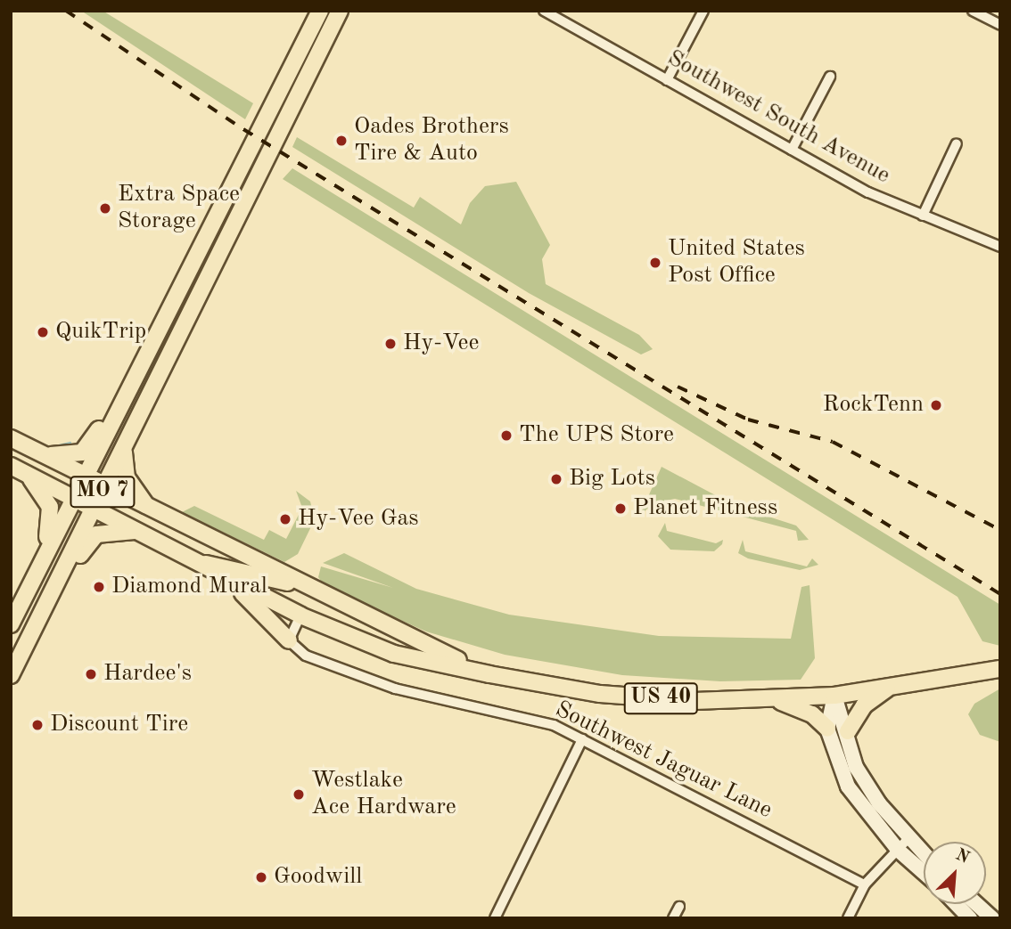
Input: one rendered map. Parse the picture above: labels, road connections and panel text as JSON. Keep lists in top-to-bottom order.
{
  "streets": {
    "main road": ["MO 7", "US 40"],
    "street": ["Southwest South Avenue", "Southwest Jaguar Lane"]
  },
  "crossings": [
    ["MO 7", "US 40"]
  ],
  "places": [
    "Oades Brothers Tire & Auto",
    "Extra Space Storage",
    "United States Post Office",
    "QuikTrip",
    "Hy-Vee",
    "RockTenn",
    "The UPS Store",
    "Big Lots",
    "Planet Fitness",
    "Hy-Vee Gas",
    "Diamond Mural",
    "Hardee's",
    "Discount Tire",
    "Westlake Ace Hardware",
    "Goodwill"
  ],
  "north": "top right"
}
